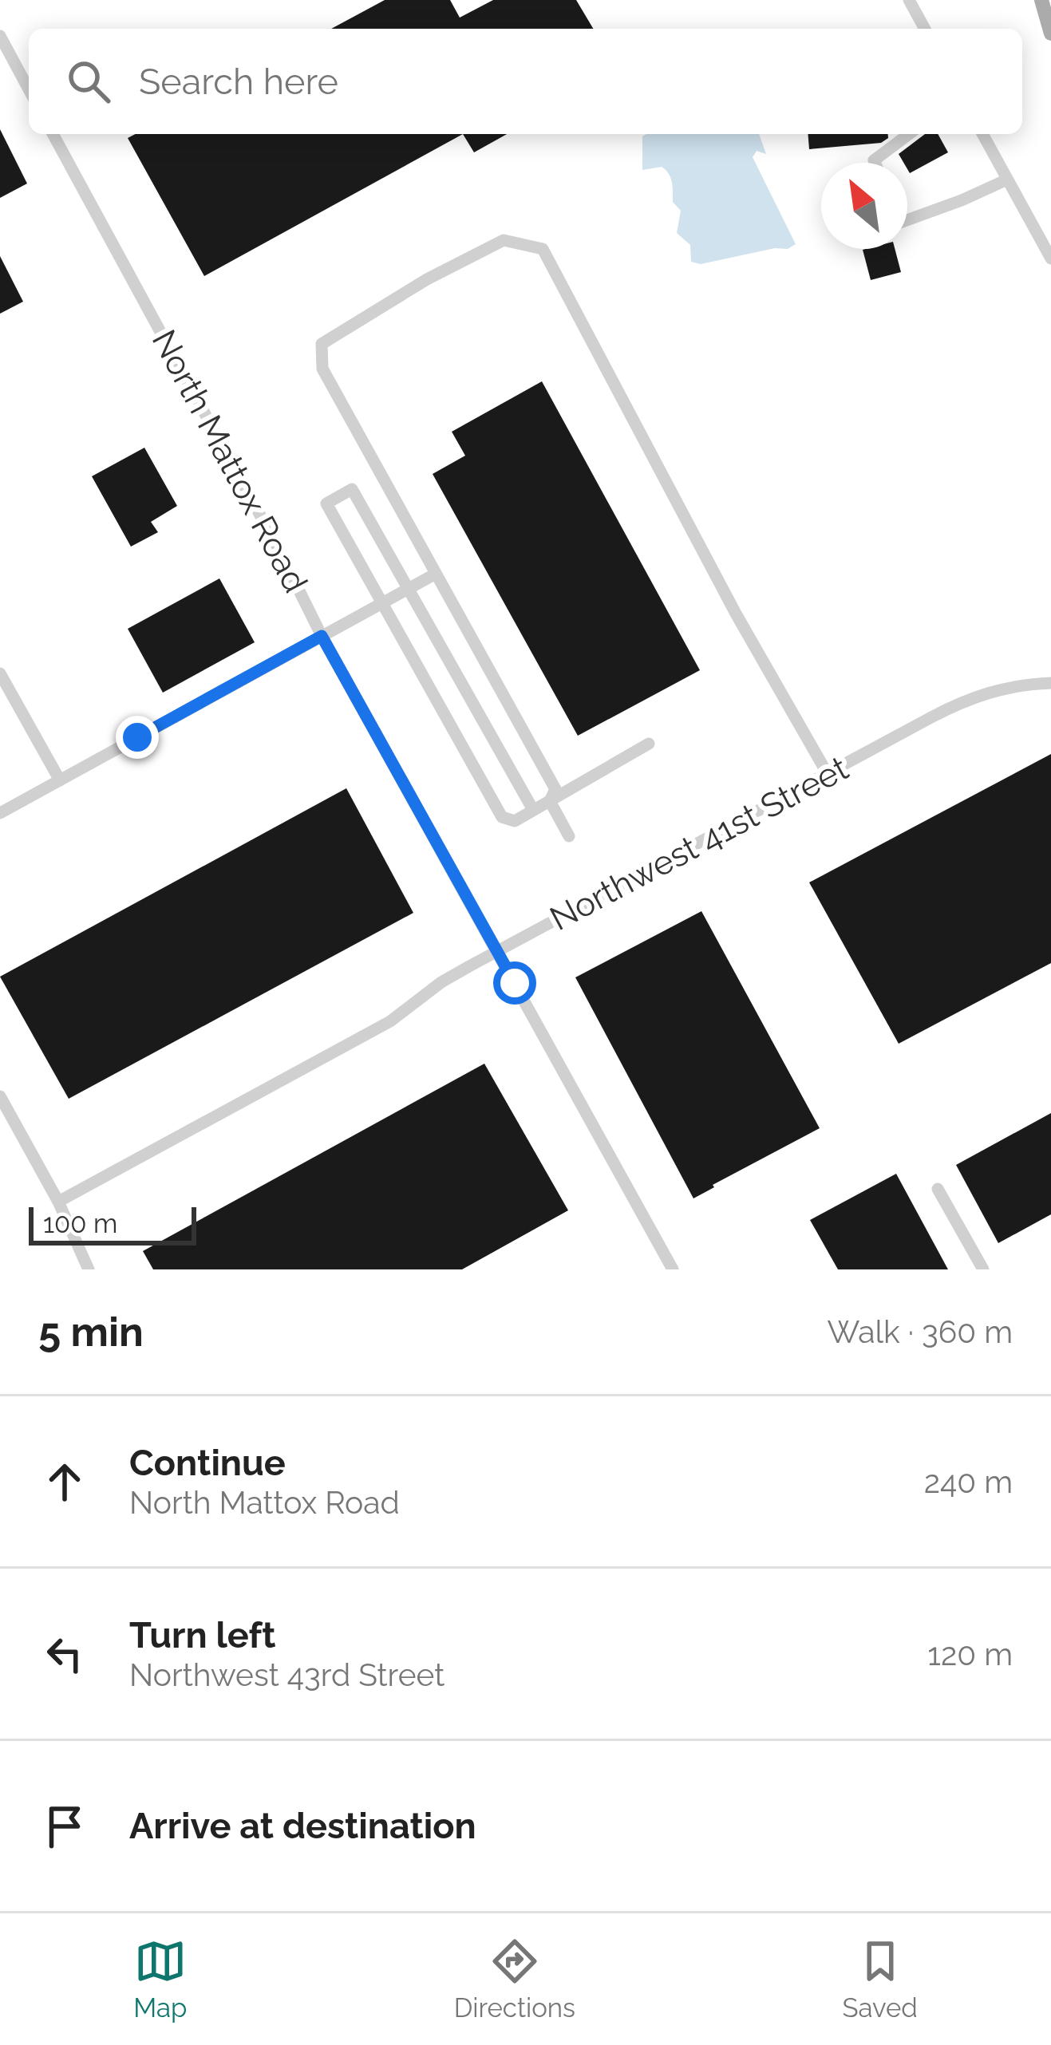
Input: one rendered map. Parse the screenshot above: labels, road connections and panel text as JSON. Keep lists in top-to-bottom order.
{
  "streets": {
    "street": ["North Mattox Road", "Northwest 41st Street"]
  },
  "crossings": [
    ["North Mattox Road", "Northwest 41st Street"]
  ],
  "scale_bar": "100 m",
  "north": "top left",
  "page": {
    "search": "Search here",
    "scale": "100 m",
    "heading": ["5 min", "Walk · 360 m"],
    "list": [
      ["Continue", "North Mattox Road", "240 m"],
      ["Turn left", "Northwest 43rd Street", "120 m"],
      "Arrive at destination"
    ],
    "nav": ["Map", "Directions", "Saved"]
  }
}
